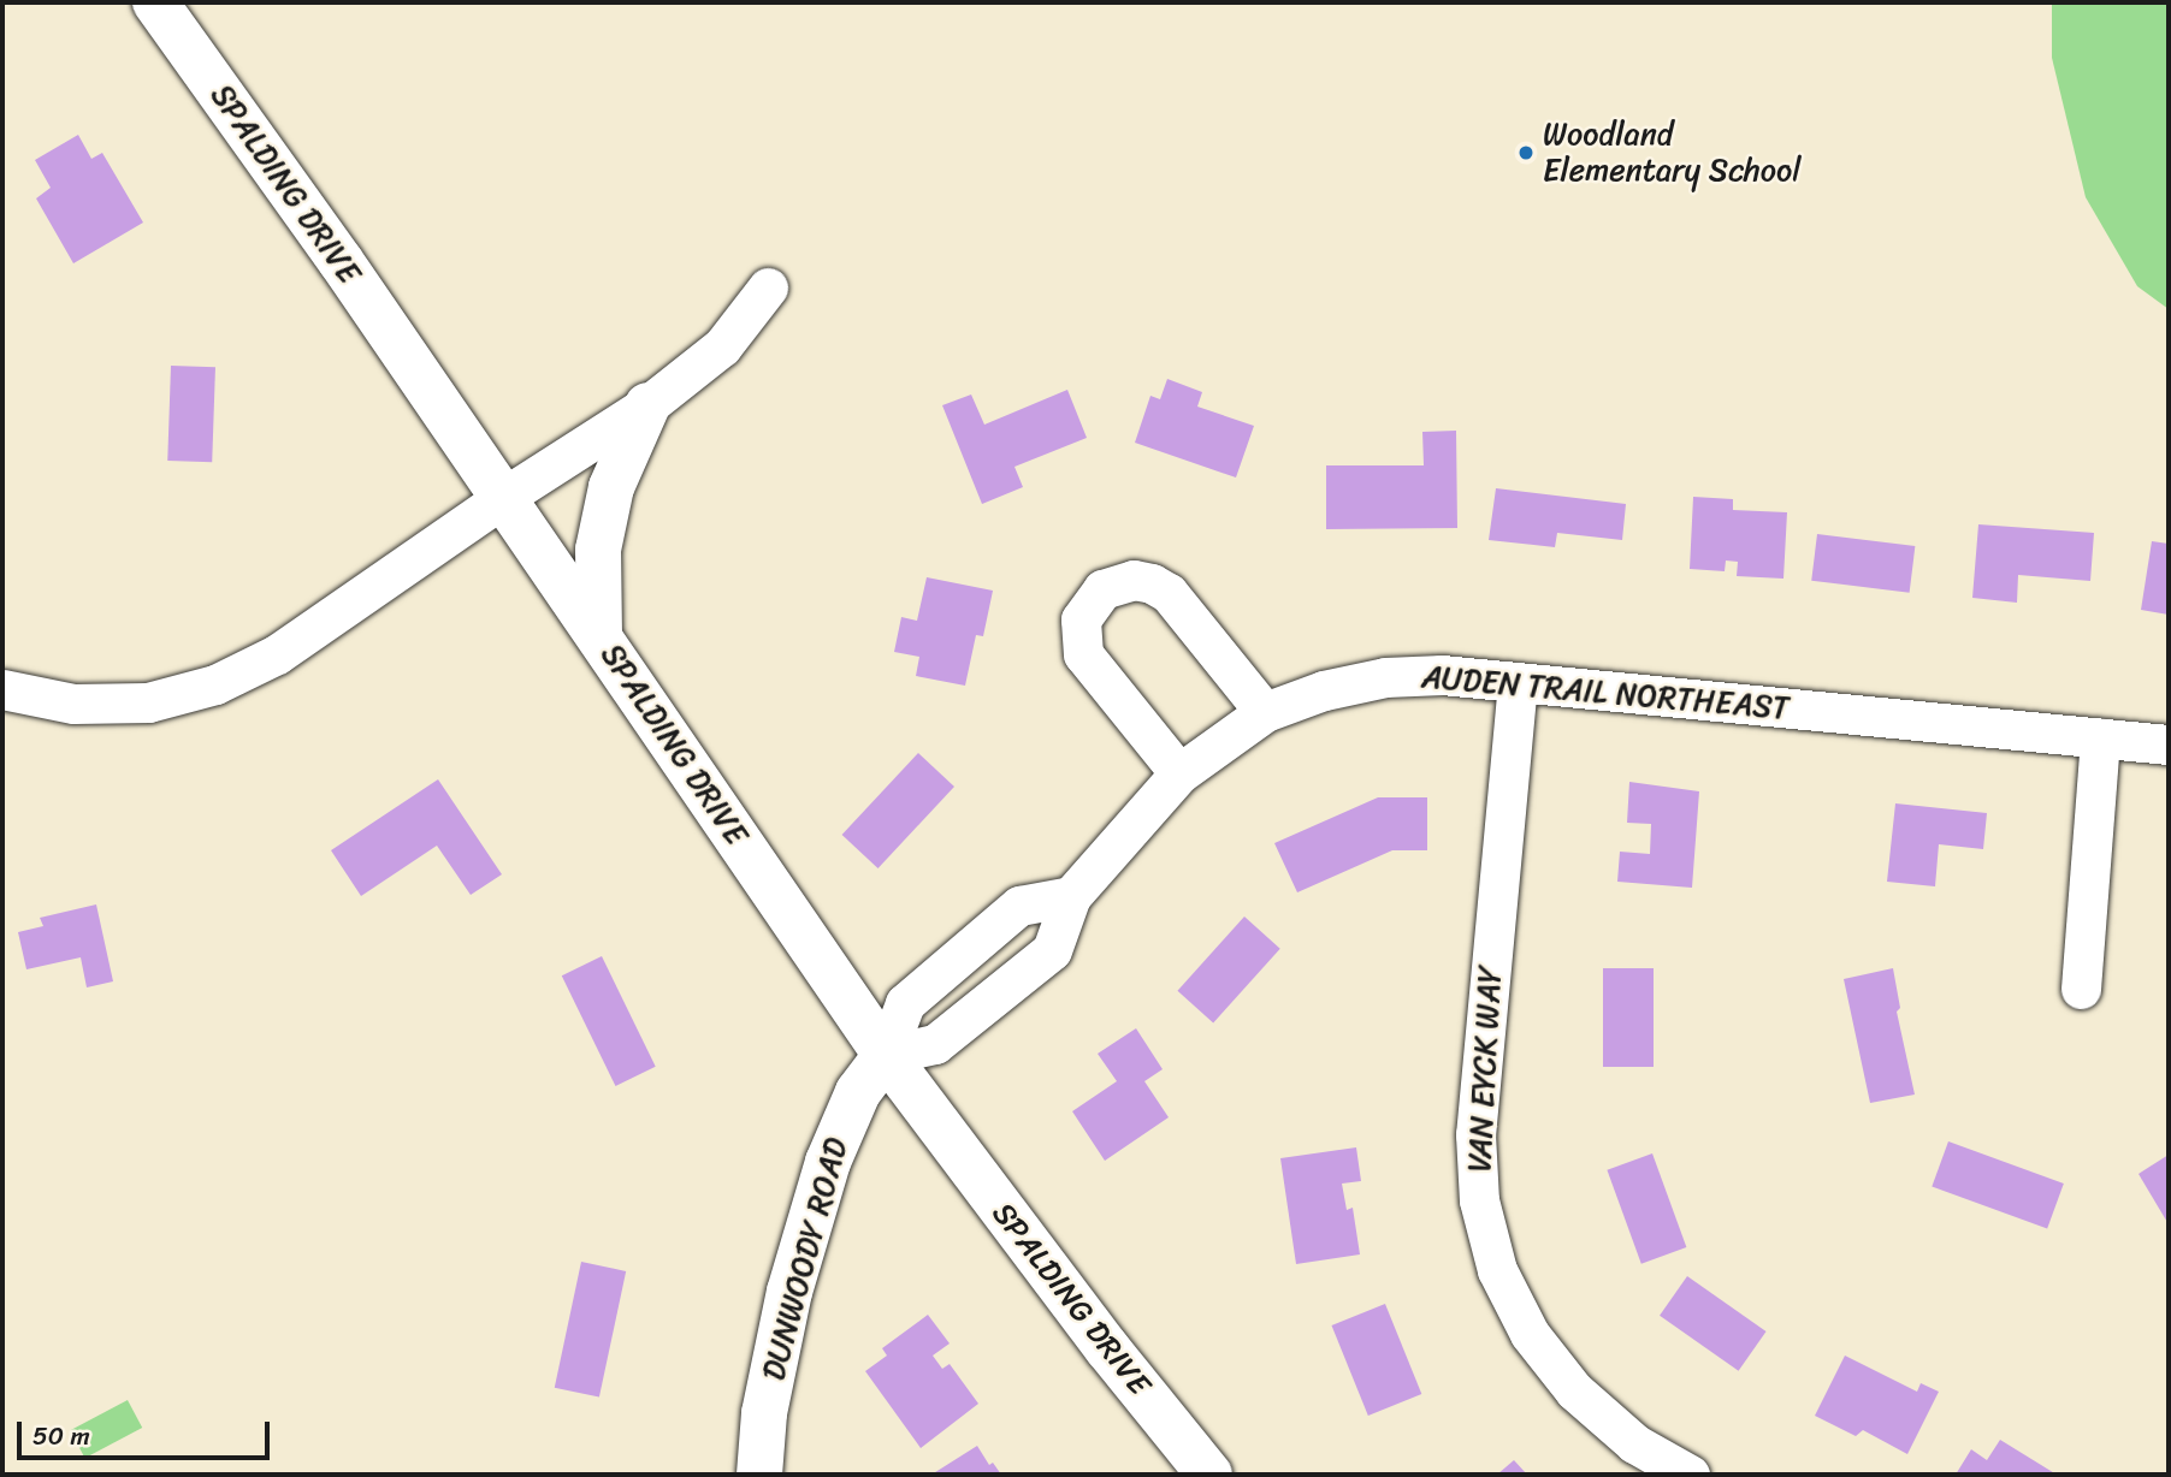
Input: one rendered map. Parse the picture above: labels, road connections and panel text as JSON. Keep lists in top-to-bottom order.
{
  "streets": {
    "street": [
      "SPALDING DRIVE",
      "AUDEN TRAIL NORTHEAST",
      "VAN EYCK WAY",
      "DUNWOODY ROAD"
    ]
  },
  "crossings": [
    ["SPALDING DRIVE", "AUDEN TRAIL NORTHEAST"],
    ["SPALDING DRIVE", "DUNWOODY ROAD"],
    ["AUDEN TRAIL NORTHEAST", "VAN EYCK WAY"],
    ["AUDEN TRAIL NORTHEAST", "DUNWOODY ROAD"]
  ],
  "places": ["Woodland Elementary School"],
  "scale_bar": "50 m"
}
